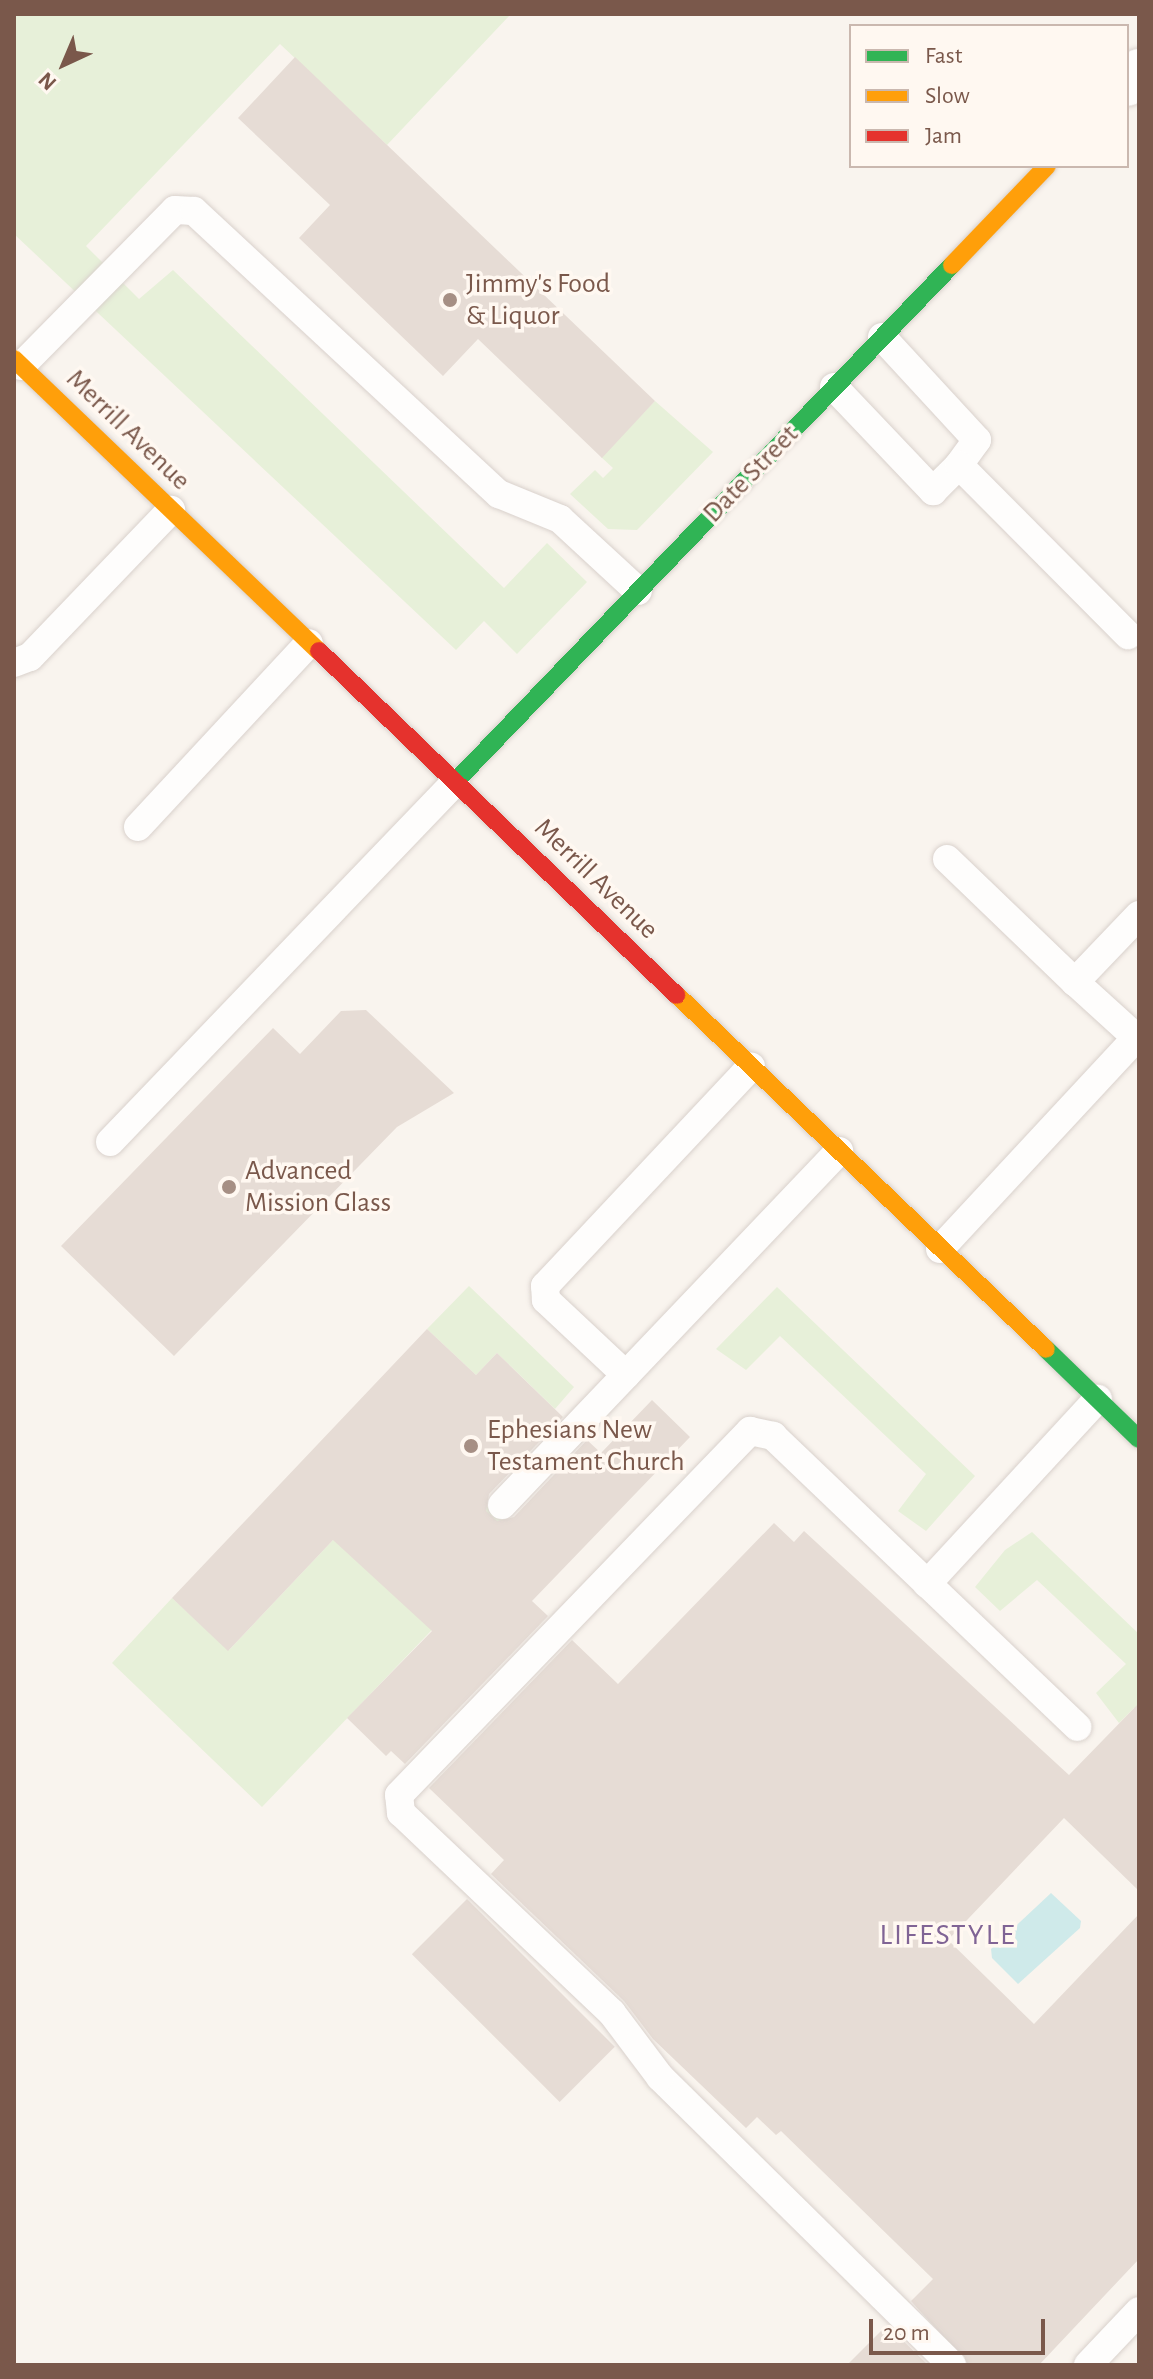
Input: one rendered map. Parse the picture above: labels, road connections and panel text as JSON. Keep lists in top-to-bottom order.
{
  "streets": {
    "main road": ["Merrill Avenue", "Date Street"]
  },
  "crossings": [
    ["Merrill Avenue", "Date Street"]
  ],
  "districts": ["LIFESTYLE"],
  "places": ["Jimmy's Food & Liquor", "Advanced Mission Glass", "Ephesians New Testament Church"],
  "legend": ["Fast", "Slow", "Jam"],
  "scale_bar": "20 m",
  "north": "bottom left"
}
